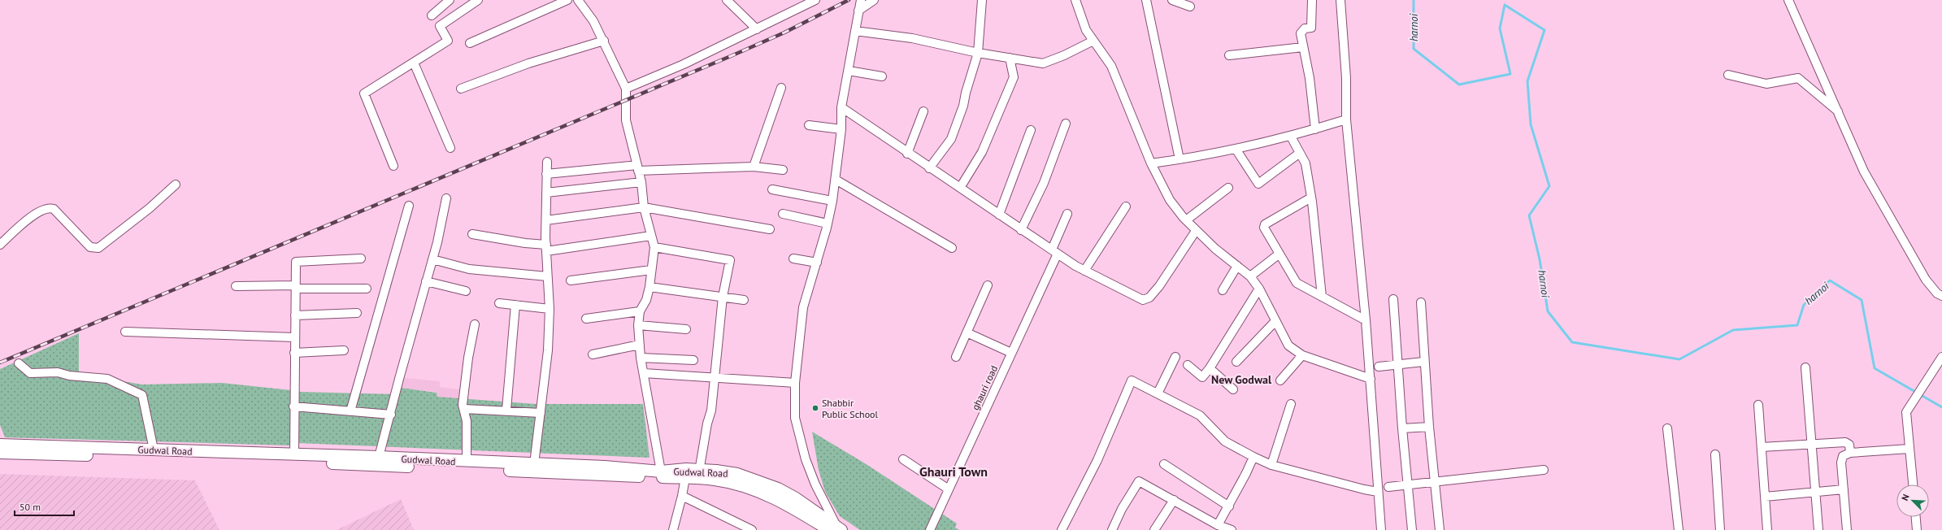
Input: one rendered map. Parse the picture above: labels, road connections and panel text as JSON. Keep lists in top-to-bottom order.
{
  "streets": {
    "main road": ["Gudwal Road"],
    "street": ["ghauri road"]
  },
  "districts": ["New Godwal", "Ghauri Town"],
  "water": ["harnoi"],
  "places": ["Shabbir Public School"],
  "scale_bar": "50 m",
  "north": "top left"
}
